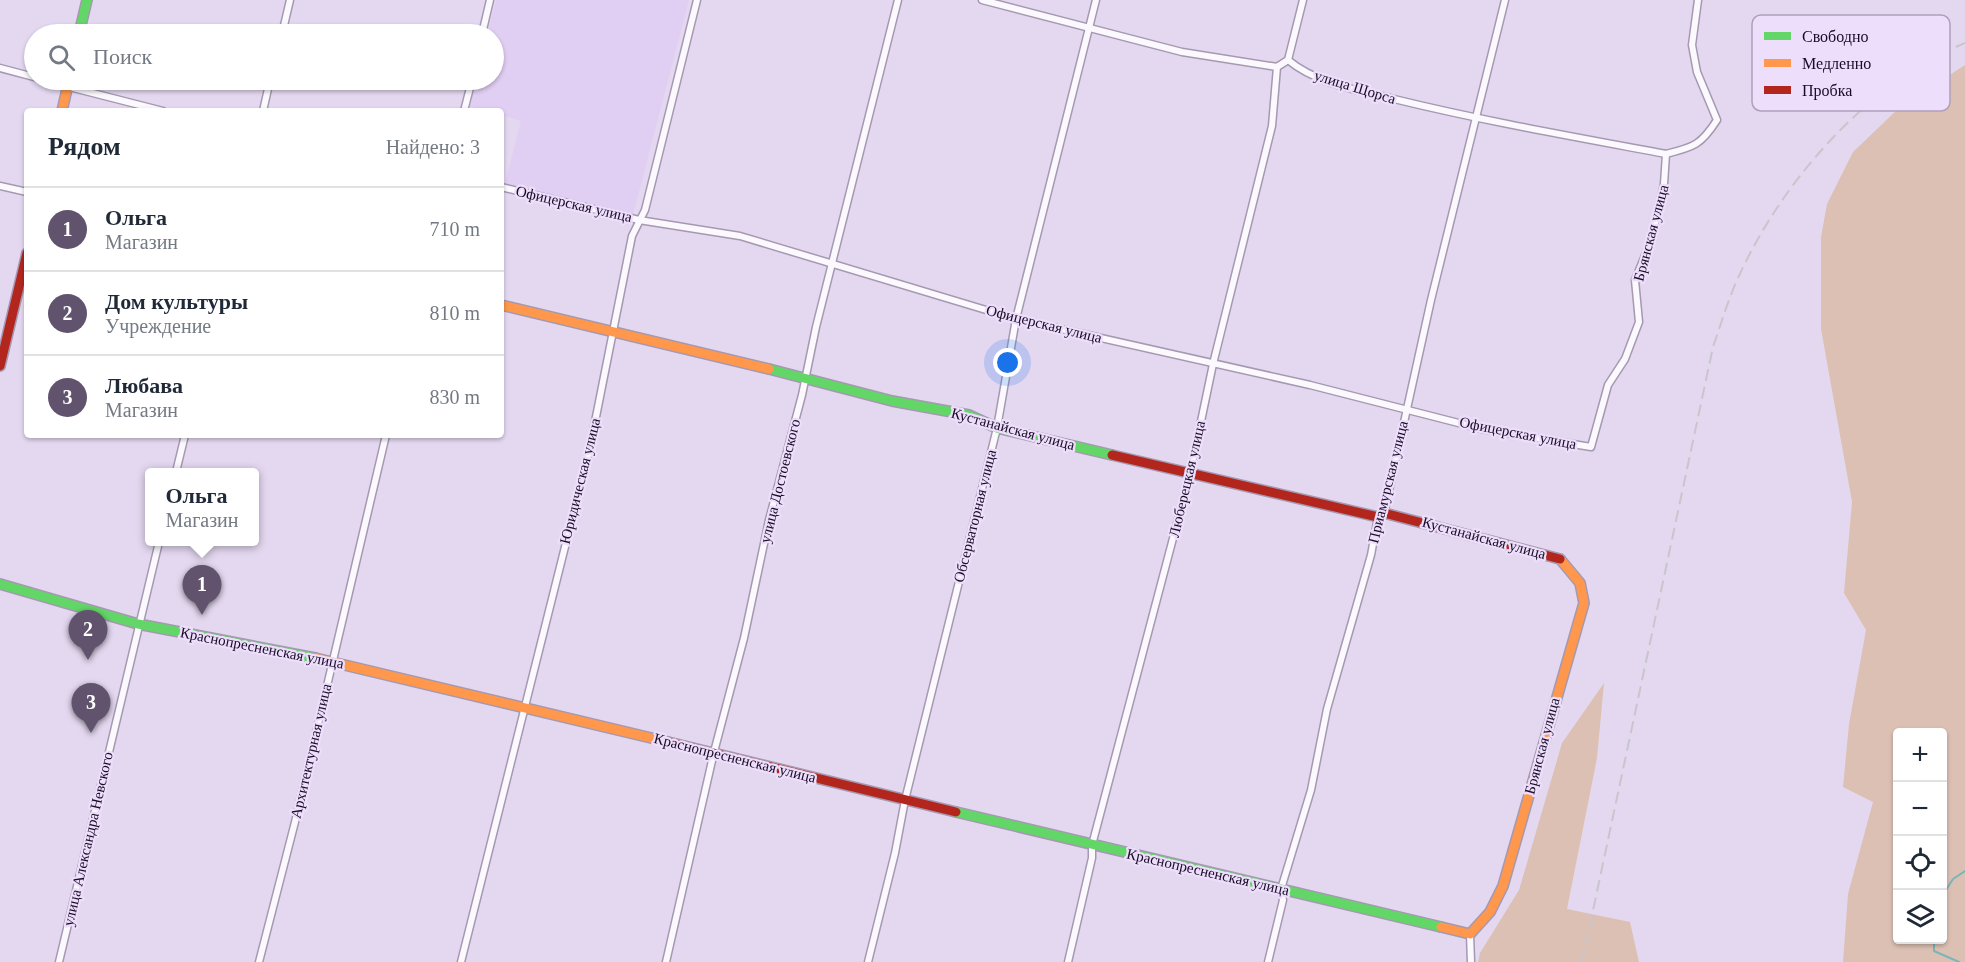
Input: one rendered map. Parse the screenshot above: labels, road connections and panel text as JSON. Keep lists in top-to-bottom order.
{
  "streets": {
    "street": [
      "улица Щорса",
      "Офицерская улица",
      "Брянская улица",
      "Кустанайская улица",
      "Люберецкая улица",
      "Юридическая улица",
      "улица Достоевского",
      "Приамурская улица",
      "Обсерваторная улица",
      "Краснопресненская улица",
      "Архитектурная улица",
      "улица Александра Невского"
    ]
  },
  "crossings": [
    ["улица Щорса", "Брянская улица"],
    ["улица Щорса", "Приамурская улица"],
    ["Офицерская улица", "Брянская улица"],
    ["Офицерская улица", "Люберецкая улица"],
    ["Офицерская улица", "Юридическая улица"],
    ["Офицерская улица", "улица Достоевского"],
    ["Офицерская улица", "Приамурская улица"],
    ["Офицерская улица", "Обсерваторная улица"],
    ["Брянская улица", "Кустанайская улица"],
    ["Брянская улица", "Краснопресненская улица"],
    ["Кустанайская улица", "Люберецкая улица"],
    ["Кустанайская улица", "Юридическая улица"],
    ["Кустанайская улица", "улица Достоевского"],
    ["Кустанайская улица", "Приамурская улица"],
    ["Кустанайская улица", "Обсерваторная улица"],
    ["Люберецкая улица", "Краснопресненская улица"],
    ["Юридическая улица", "Краснопресненская улица"],
    ["улица Достоевского", "Краснопресненская улица"],
    ["Приамурская улица", "Краснопресненская улица"],
    ["Обсерваторная улица", "Краснопресненская улица"],
    ["Краснопресненская улица", "Архитектурная улица"],
    ["Краснопресненская улица", "улица Александра Невского"]
  ],
  "legend": ["Свободно", "Медленно", "Пробка"],
  "page": {
    "search": "Поиск",
    "heading": ["Рядом", "Найдено: 3"],
    "list": [
      {
        "mark": "1",
        "name": "Ольга",
        "note": "Магазин",
        "value": "710 m"
      },
      {
        "mark": "2",
        "name": "Дом культуры",
        "note": "Учреждение",
        "value": "810 m"
      },
      {
        "mark": "3",
        "name": "Любава",
        "note": "Магазин",
        "value": "830 m"
      }
    ],
    "popup": ["Ольга", "Магазин"],
    "pins": ["1", "2", "3"],
    "map_buttons": ["+", "−"]
  }
}
